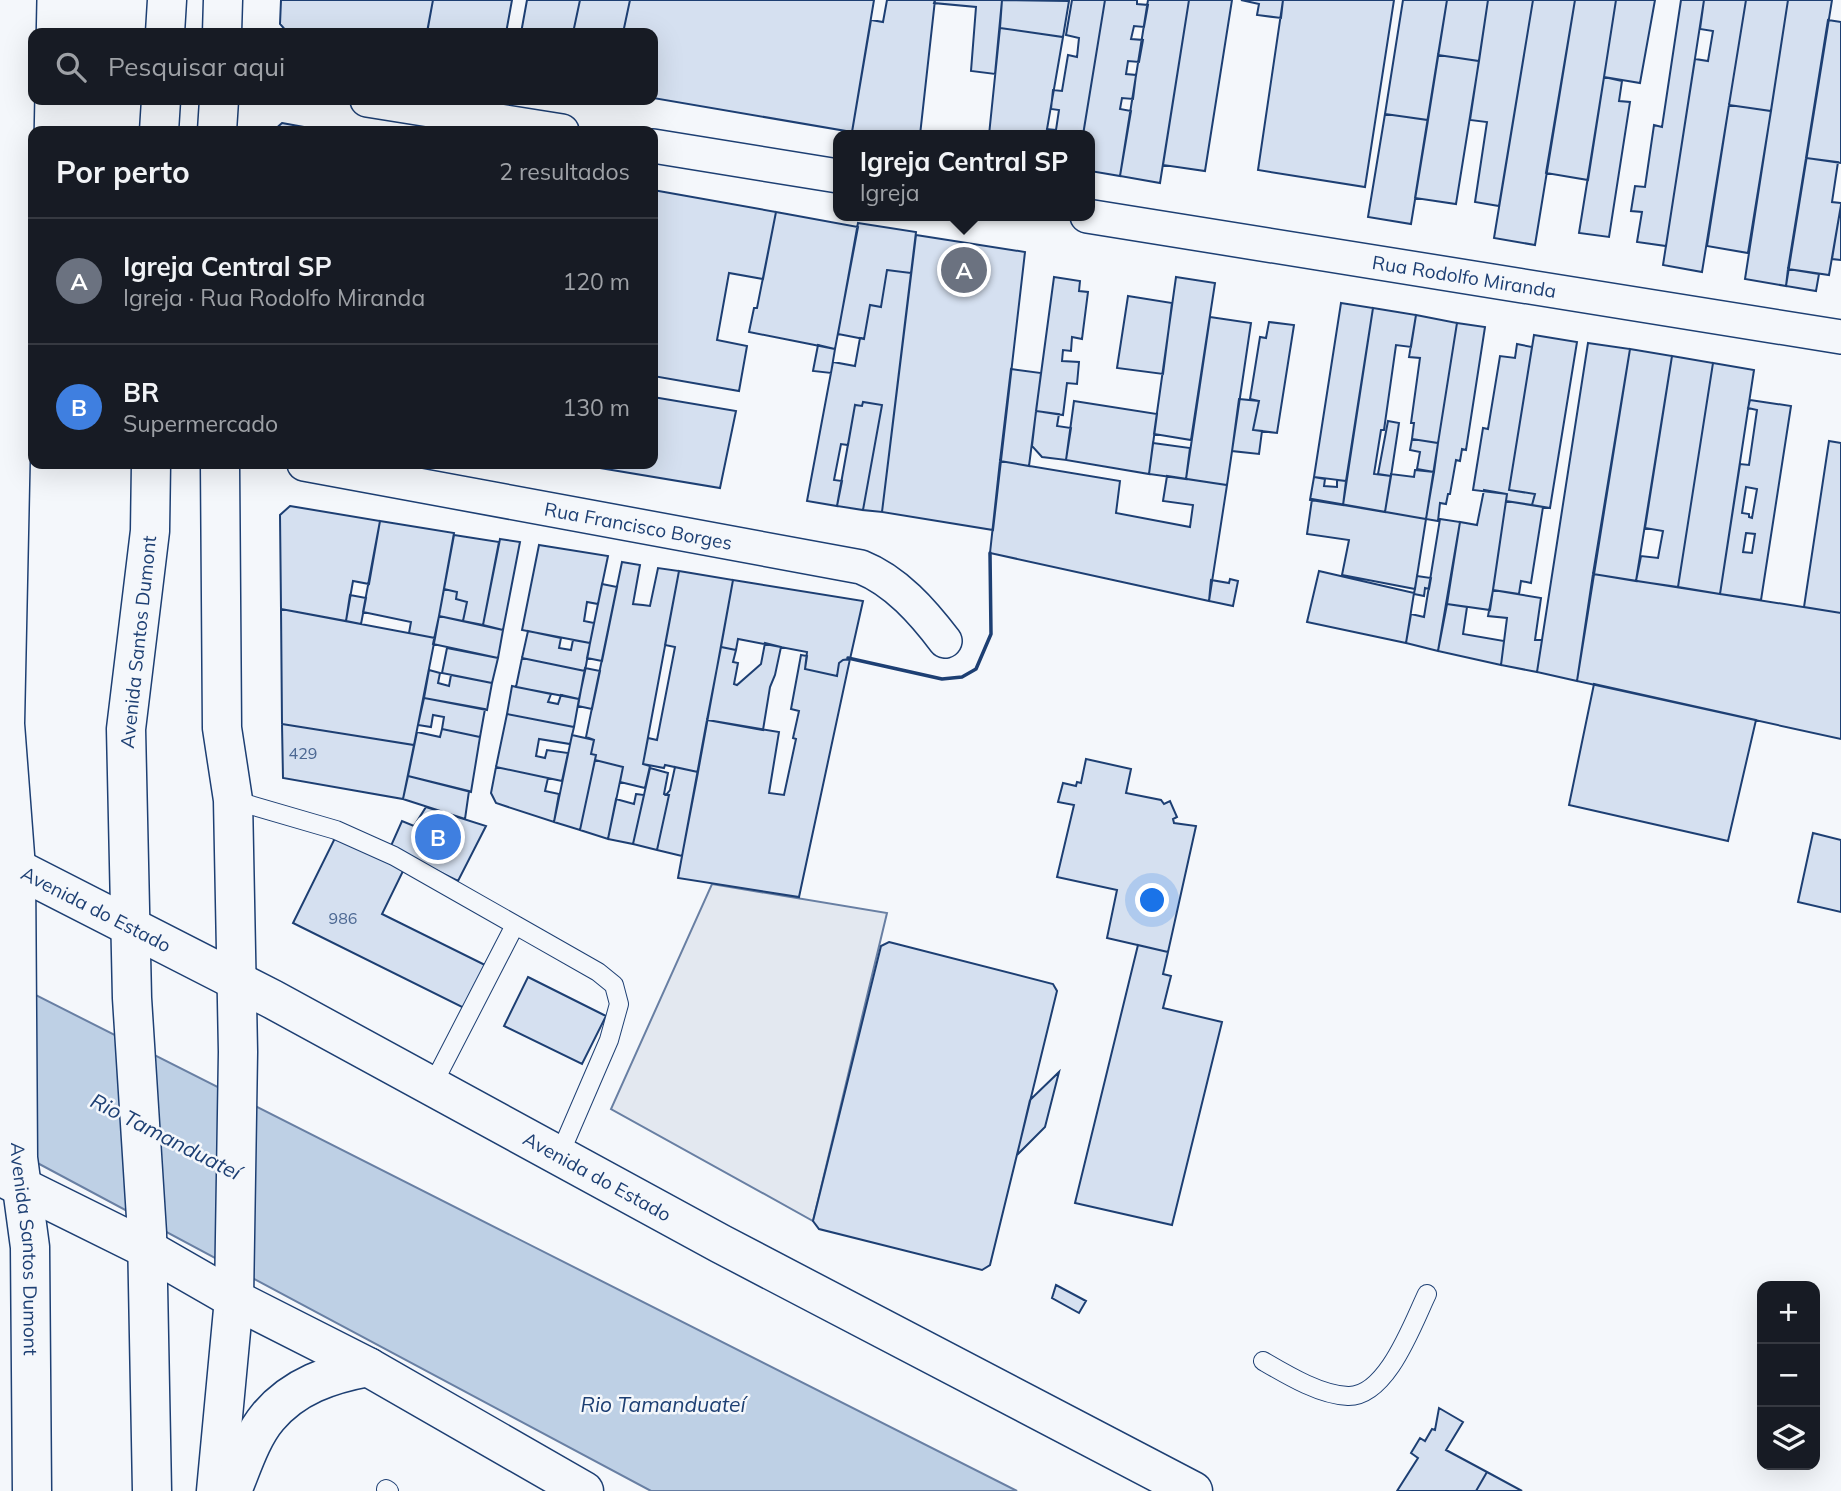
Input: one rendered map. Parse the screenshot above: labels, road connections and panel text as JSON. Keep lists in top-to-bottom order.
{
  "streets": {
    "main road": ["Avenida Santos Dumont", "Avenida do Estado"],
    "street": ["Rua Rodolfo Miranda", "Rua Francisco Borges"]
  },
  "crossings": [
    ["Avenida Santos Dumont", "Avenida do Estado"]
  ],
  "water": ["Rio Tamanduateí"],
  "house_numbers": ["429", "986"],
  "page": {
    "search": "Pesquisar aqui",
    "heading": ["Por perto", "2 resultados"],
    "popup": ["Igreja Central SP", "Igreja"],
    "list": [
      {
        "mark": "A",
        "name": "Igreja Central SP",
        "note": "Igreja · Rua Rodolfo Miranda",
        "value": "120 m"
      },
      {
        "mark": "B",
        "name": "BR",
        "note": "Supermercado",
        "value": "130 m"
      }
    ],
    "pins": ["A", "B"],
    "map_buttons": ["+", "−"]
  }
}
